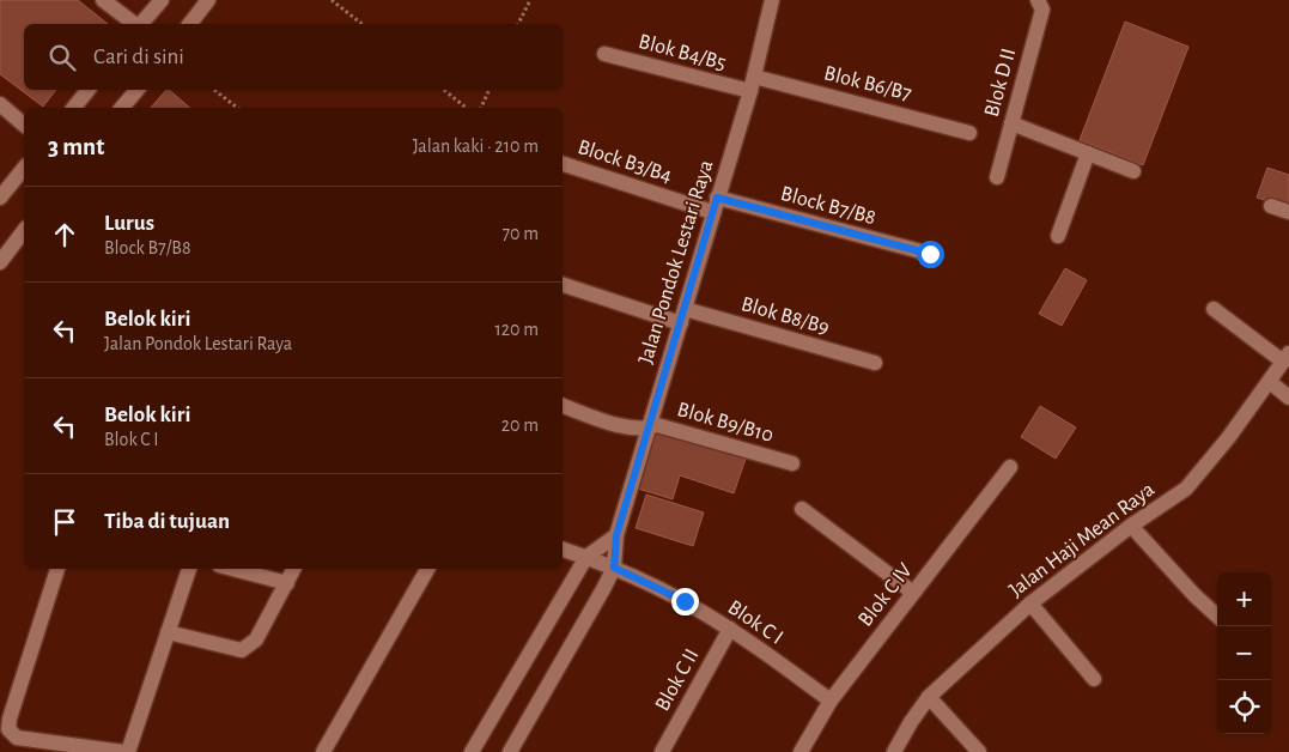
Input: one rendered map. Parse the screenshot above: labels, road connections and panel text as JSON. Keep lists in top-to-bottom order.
{
  "streets": {
    "street": [
      "Blok B4/B5",
      "Blok D II",
      "Blok B6/B7",
      "Block B3/B4",
      "Block B7/B8",
      "Jalan Pondok Lestari Raya",
      "Blok B8/B9",
      "Blok B9/B10",
      "Jalan Haji Mean Raya",
      "Blok C IV",
      "Blok C I",
      "Blok C II"
    ]
  },
  "crossings": [
    ["Blok B4/B5", "Blok B6/B7"],
    ["Blok B4/B5", "Jalan Pondok Lestari Raya"],
    ["Blok B6/B7", "Jalan Pondok Lestari Raya"],
    ["Block B3/B4", "Block B7/B8"],
    ["Block B3/B4", "Jalan Pondok Lestari Raya"],
    ["Block B7/B8", "Jalan Pondok Lestari Raya"],
    ["Jalan Pondok Lestari Raya", "Blok B8/B9"],
    ["Jalan Pondok Lestari Raya", "Blok B9/B10"],
    ["Jalan Pondok Lestari Raya", "Blok C I"],
    ["Blok C IV", "Blok C I"],
    ["Blok C I", "Blok C II"]
  ],
  "page": {
    "search": "Cari di sini",
    "heading": ["3 mnt", "Jalan kaki · 210 m"],
    "list": [
      ["Lurus", "Block B7/B8", "70 m"],
      ["Belok kiri", "Jalan Pondok Lestari Raya", "120 m"],
      ["Belok kiri", "Blok C I", "20 m"],
      "Tiba di tujuan"
    ],
    "map_buttons": ["+", "−"]
  }
}
